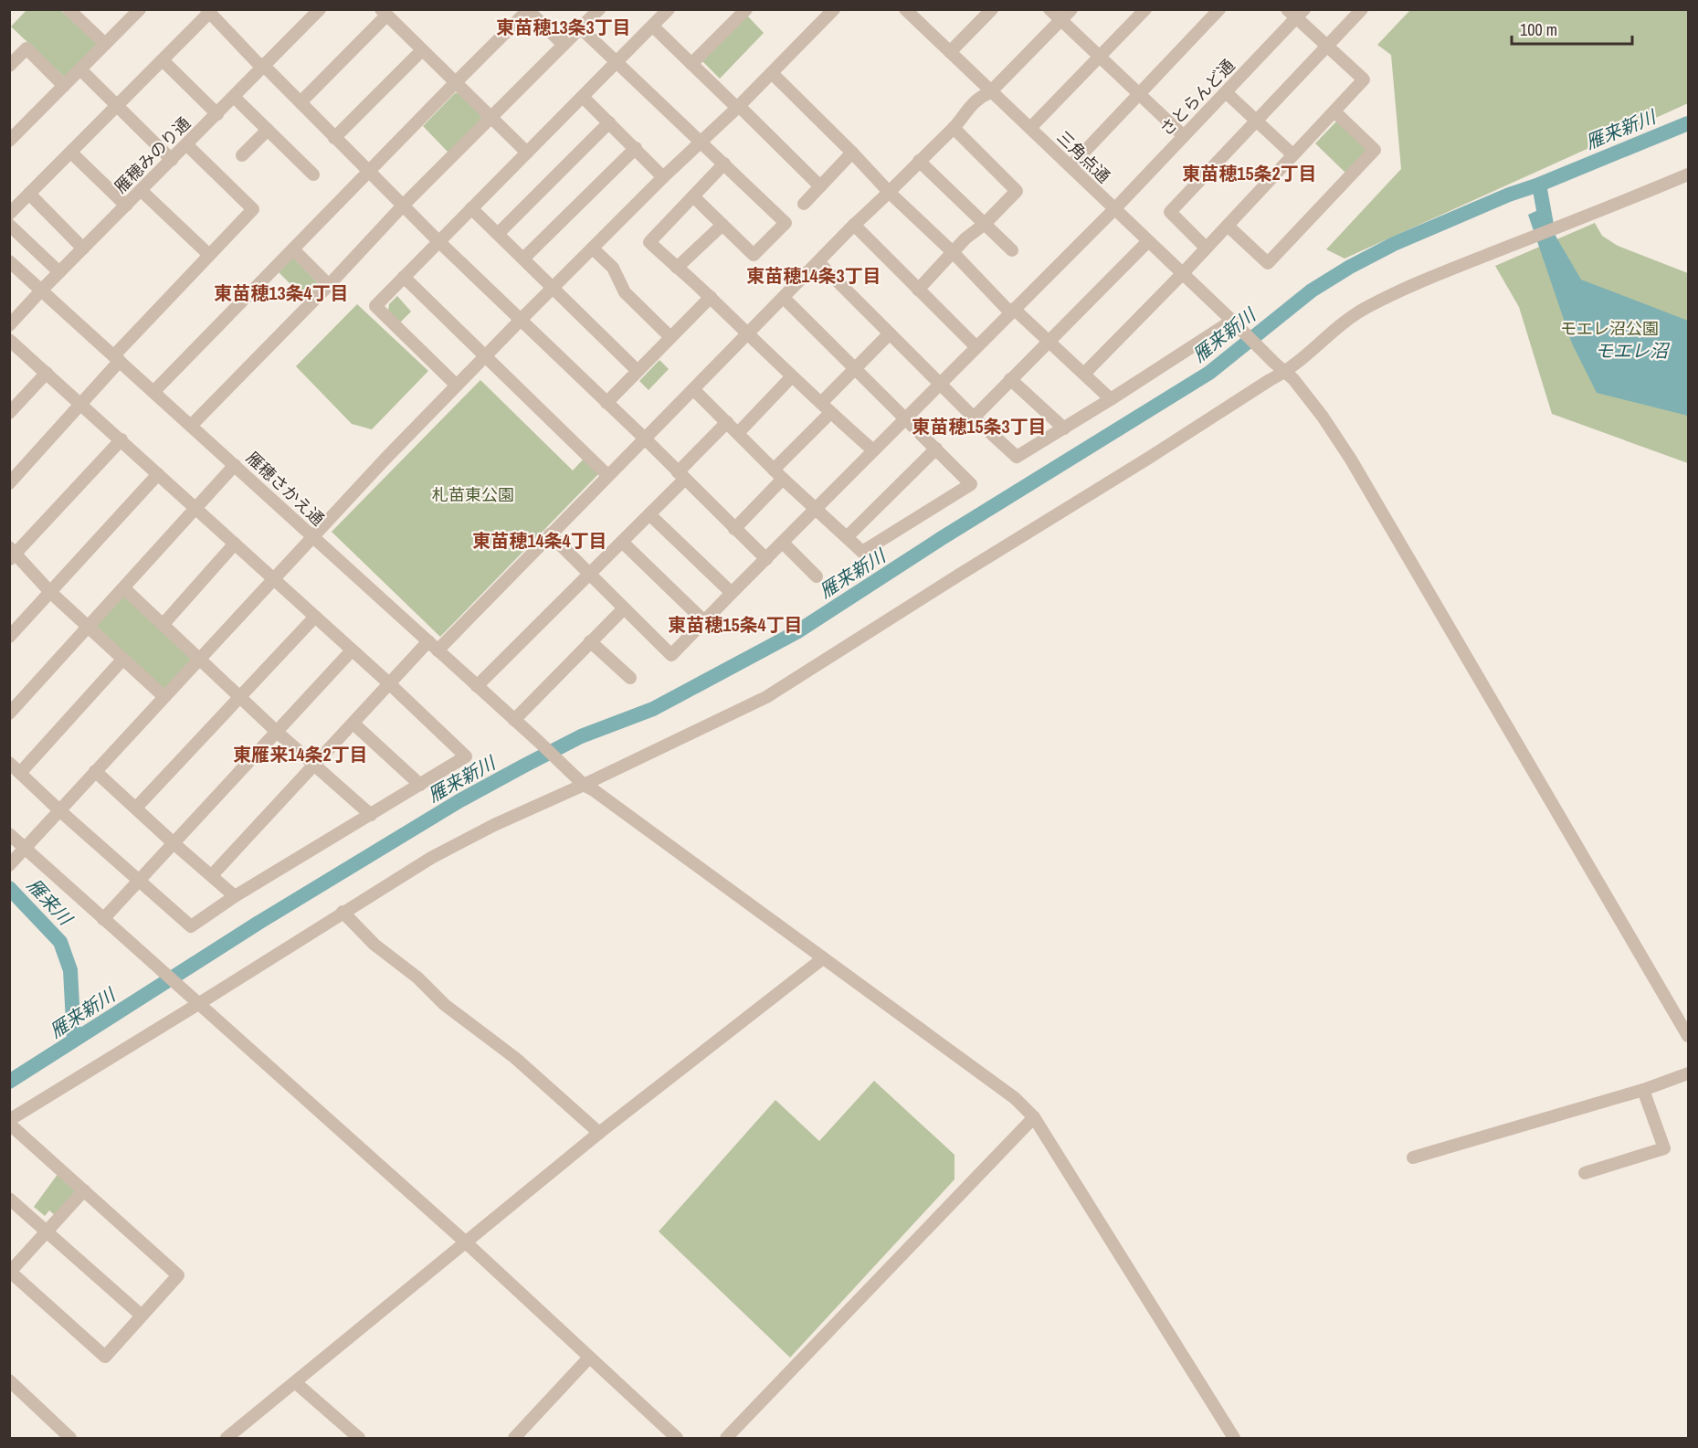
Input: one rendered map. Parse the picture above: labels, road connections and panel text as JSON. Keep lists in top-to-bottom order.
{
  "streets": {
    "street": [
      "さとらんど通",
      "雁穂みのり通",
      "三角点通",
      "雁穂さかえ通"
    ]
  },
  "crossings": [
    ["さとらんど通", "三角点通"],
    ["雁穂みのり通", "雁穂さかえ通"]
  ],
  "districts": [
    "東苗穂13条3丁目",
    "東苗穂15条2丁目",
    "東苗穂14条3丁目",
    "東苗穂13条4丁目",
    "東苗穂15条3丁目",
    "東苗穂14条4丁目",
    "東苗穂15条4丁目",
    "東雁来14条2丁目"
  ],
  "water": ["雁来新川", "モエレ沼", "雁来川"],
  "parks": ["モエレ沼公園", "札苗東公園"],
  "scale_bar": "100 m"
}
